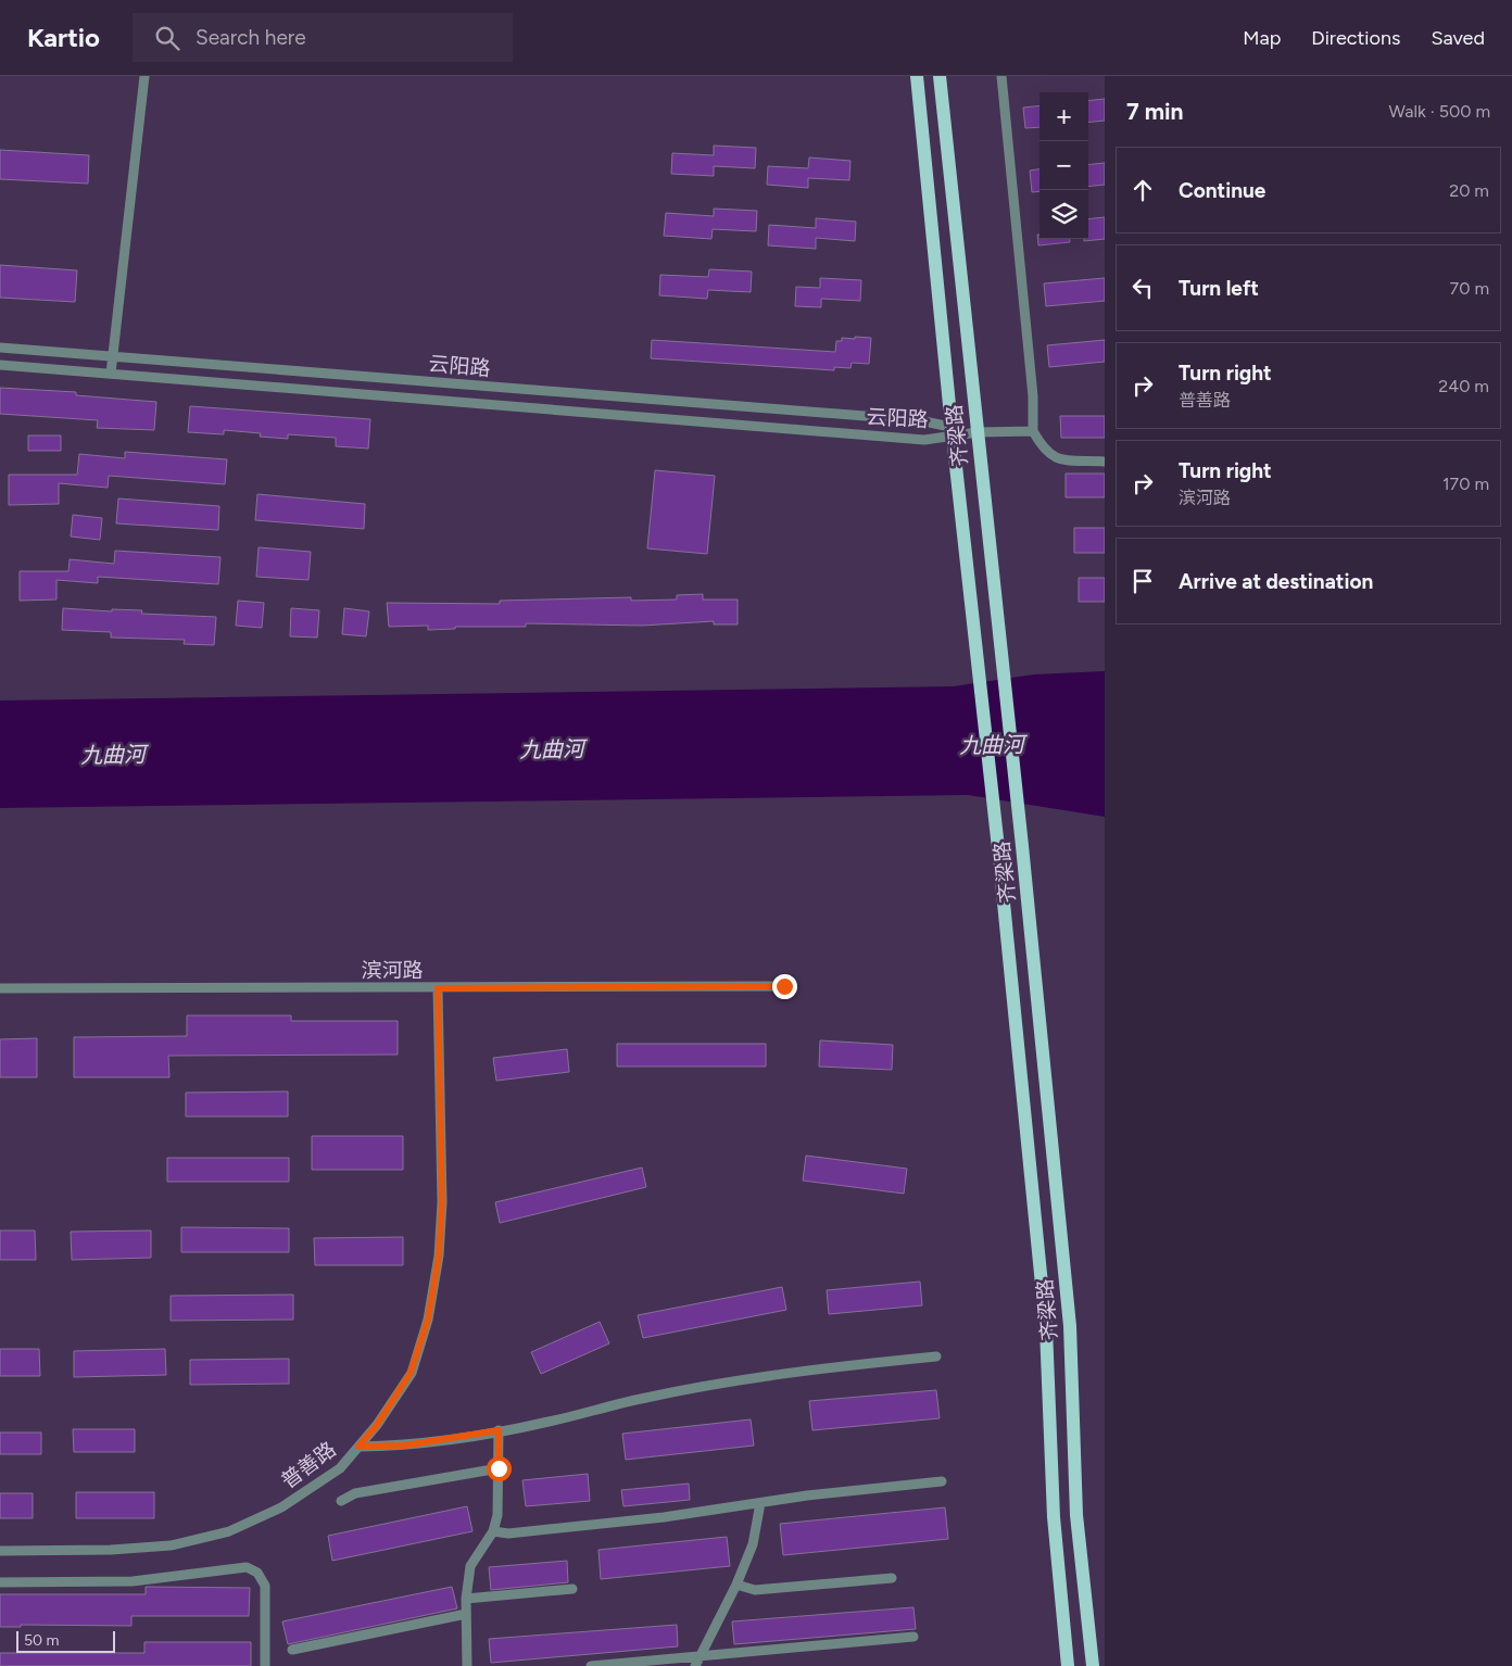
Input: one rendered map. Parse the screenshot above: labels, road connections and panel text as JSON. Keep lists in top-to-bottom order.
{
  "streets": {
    "main road": ["齐梁路"],
    "street": ["云阳路", "滨河路", "普善路"]
  },
  "crossings": [
    ["云阳路", "齐梁路"],
    ["滨河路", "普善路"]
  ],
  "water": ["九曲河"],
  "scale_bar": "50 m",
  "page": {
    "header": "Kartio",
    "search": "Search here",
    "nav": ["Map", "Directions", "Saved"],
    "heading": ["7 min", "Walk · 500 m"],
    "map_buttons": ["+", "−"],
    "list": [
      ["Continue", "20 m"],
      ["Turn left", "70 m"],
      ["Turn right", "普善路", "240 m"],
      ["Turn right", "滨河路", "170 m"],
      "Arrive at destination"
    ],
    "scale": "50 m"
  }
}
